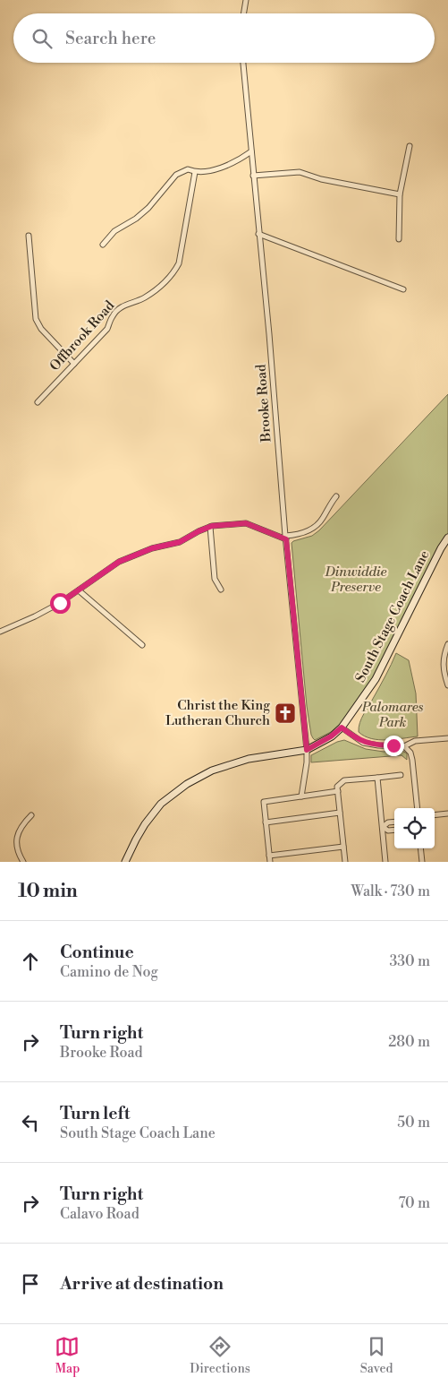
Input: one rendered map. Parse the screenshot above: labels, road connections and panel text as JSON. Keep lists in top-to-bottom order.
{
  "streets": {
    "main road": ["South Stage Coach Lane"],
    "street": ["Offbrook Road", "Brooke Road"]
  },
  "crossings": [
    ["Brooke Road", "South Stage Coach Lane"]
  ],
  "parks": ["Dinwiddie Preserve", "Palomares Park"],
  "places": {
    "church": ["Christ the King Lutheran Church"]
  },
  "page": {
    "search": "Search here",
    "heading": ["10 min", "Walk · 730 m"],
    "list": [
      ["Continue", "Camino de Nog", "330 m"],
      ["Turn right", "Brooke Road", "280 m"],
      ["Turn left", "South Stage Coach Lane", "50 m"],
      ["Turn right", "Calavo Road", "70 m"],
      "Arrive at destination"
    ],
    "nav": ["Map", "Directions", "Saved"]
  }
}
